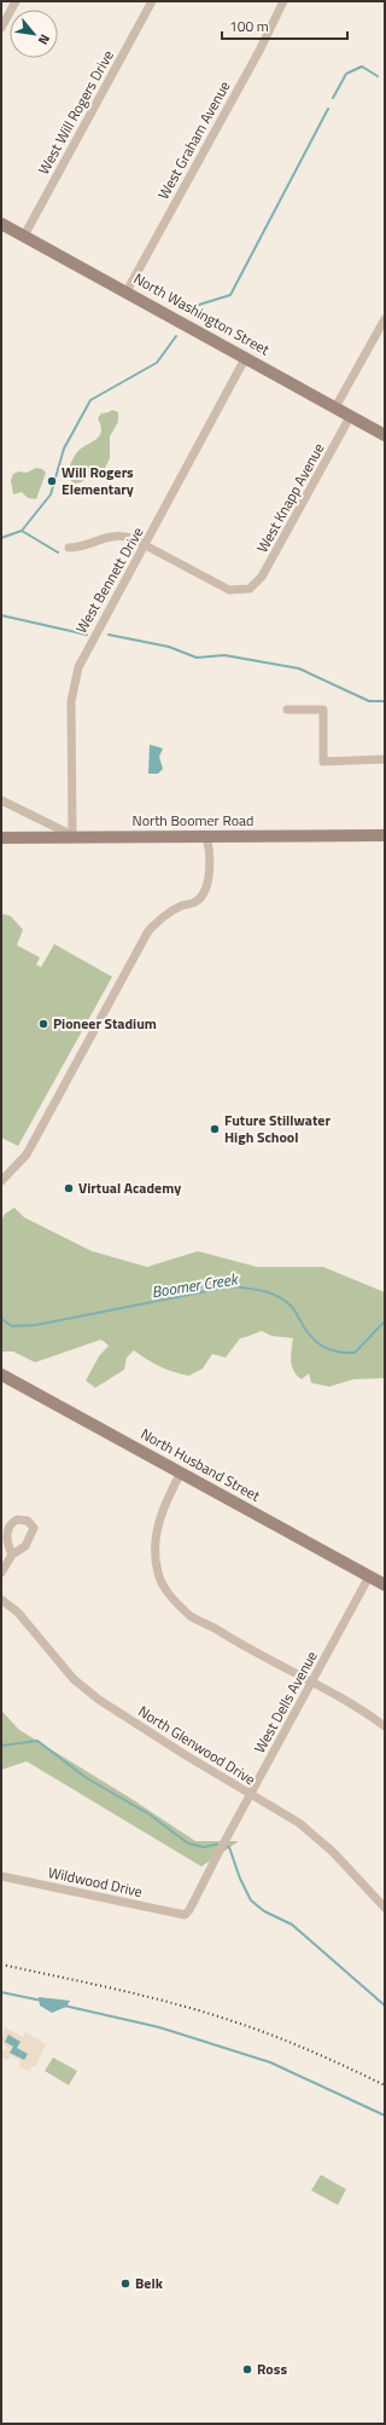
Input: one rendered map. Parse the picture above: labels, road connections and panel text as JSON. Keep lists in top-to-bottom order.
{
  "streets": {
    "main road": ["North Washington Street", "North Boomer Road", "North Husband Street"],
    "street": [
      "West Will Rogers Drive",
      "West Graham Avenue",
      "West Knapp Avenue",
      "West Bennett Drive",
      "West Dells Avenue",
      "North Glenwood Drive",
      "Wildwood Drive"
    ]
  },
  "crossings": [
    ["West Will Rogers Drive", "North Washington Street"],
    ["West Graham Avenue", "North Washington Street"],
    ["North Washington Street", "West Knapp Avenue"],
    ["North Washington Street", "West Bennett Drive"],
    ["West Knapp Avenue", "West Bennett Drive"],
    ["West Bennett Drive", "North Boomer Road"],
    ["North Husband Street", "West Dells Avenue"],
    ["West Dells Avenue", "North Glenwood Drive"],
    ["West Dells Avenue", "Wildwood Drive"]
  ],
  "water": ["Boomer Creek"],
  "places": [
    "Will Rogers Elementary",
    "Pioneer Stadium",
    "Future Stillwater High School",
    "Virtual Academy",
    "Belk",
    "Ross"
  ],
  "scale_bar": "100 m",
  "north": "bottom right"
}
